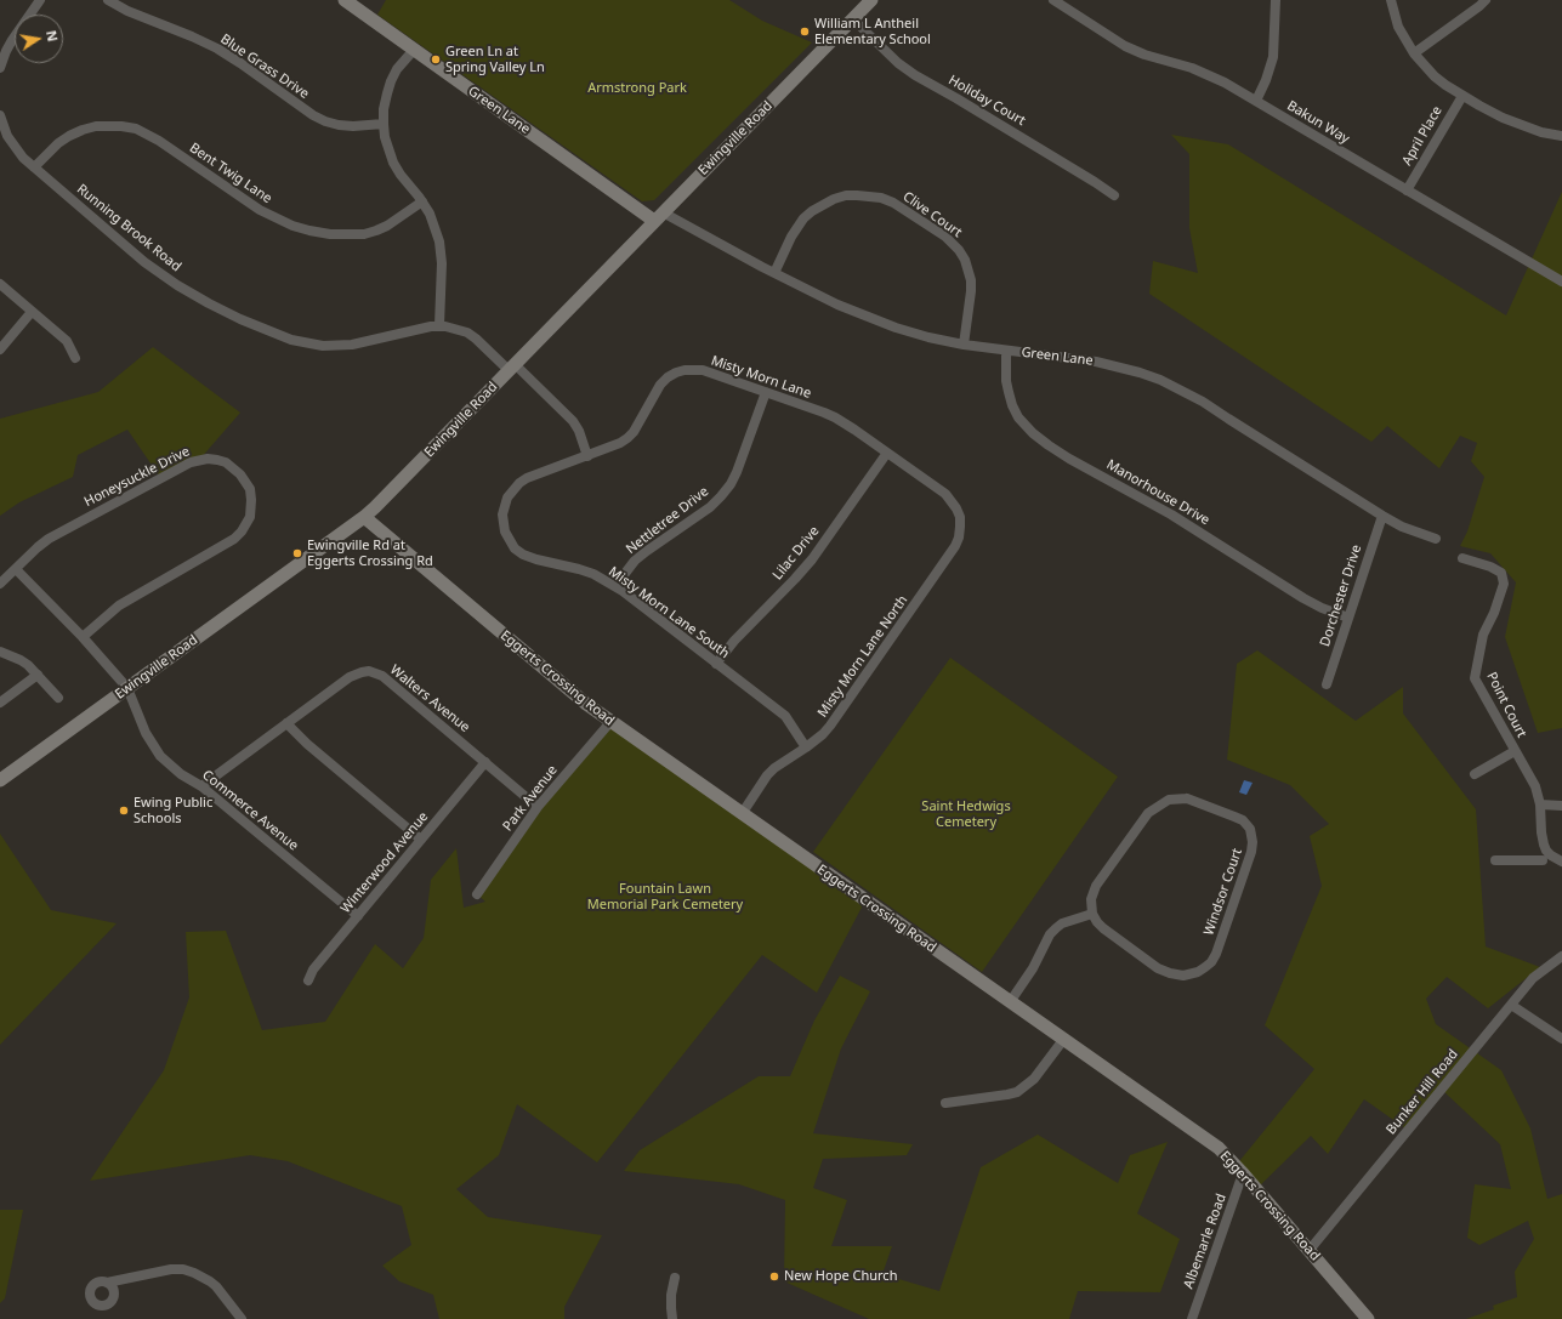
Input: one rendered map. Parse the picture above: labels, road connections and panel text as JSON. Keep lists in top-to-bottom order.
{
  "streets": {
    "street": [
      "Blue Grass Drive",
      "Holiday Court",
      "Green Lane",
      "Bakun Way",
      "April Place",
      "Ewingville Road",
      "Bent Twig Lane",
      "Clive Court",
      "Running Brook Road",
      "Misty Morn Lane",
      "Honeysuckle Drive",
      "Manorhouse Drive",
      "Nettletree Drive",
      "Lilac Drive",
      "Dorchester Drive",
      "Misty Morn Lane South",
      "Misty Morn Lane North",
      "Eggerts Crossing Road",
      "Walters Avenue",
      "Point Court",
      "Park Avenue",
      "Commerce Avenue",
      "Winterwood Avenue",
      "Windsor Court",
      "Bunker Hill Road",
      "Albemarle Road"
    ]
  },
  "crossings": [
    ["Holiday Court", "Ewingville Road"],
    ["Green Lane", "Ewingville Road"],
    ["Green Lane", "Clive Court"],
    ["Green Lane", "Manorhouse Drive"],
    ["Green Lane", "Dorchester Drive"],
    ["Bakun Way", "April Place"],
    ["Ewingville Road", "Running Brook Road"],
    ["Ewingville Road", "Eggerts Crossing Road"],
    ["Ewingville Road", "Commerce Avenue"],
    ["Bent Twig Lane", "Running Brook Road"],
    ["Running Brook Road", "Misty Morn Lane"],
    ["Misty Morn Lane", "Nettletree Drive"],
    ["Misty Morn Lane", "Lilac Drive"],
    ["Misty Morn Lane", "Misty Morn Lane South"],
    ["Misty Morn Lane", "Misty Morn Lane North"],
    ["Manorhouse Drive", "Dorchester Drive"],
    ["Nettletree Drive", "Misty Morn Lane South"],
    ["Lilac Drive", "Misty Morn Lane South"],
    ["Misty Morn Lane South", "Misty Morn Lane North"],
    ["Misty Morn Lane North", "Eggerts Crossing Road"],
    ["Eggerts Crossing Road", "Park Avenue"],
    ["Eggerts Crossing Road", "Bunker Hill Road"],
    ["Eggerts Crossing Road", "Albemarle Road"],
    ["Walters Avenue", "Park Avenue"],
    ["Walters Avenue", "Commerce Avenue"],
    ["Walters Avenue", "Winterwood Avenue"],
    ["Commerce Avenue", "Winterwood Avenue"]
  ],
  "parks": ["Armstrong Park", "Saint Hedwigs Cemetery", "Fountain Lawn Memorial Park Cemetery"],
  "places": [
    "William L Antheil Elementary School",
    "Green Ln at Spring Valley Ln",
    "Ewingville Rd at Eggerts Crossing Rd",
    "Ewing Public Schools",
    "New Hope Church"
  ],
  "north": "right"
}
